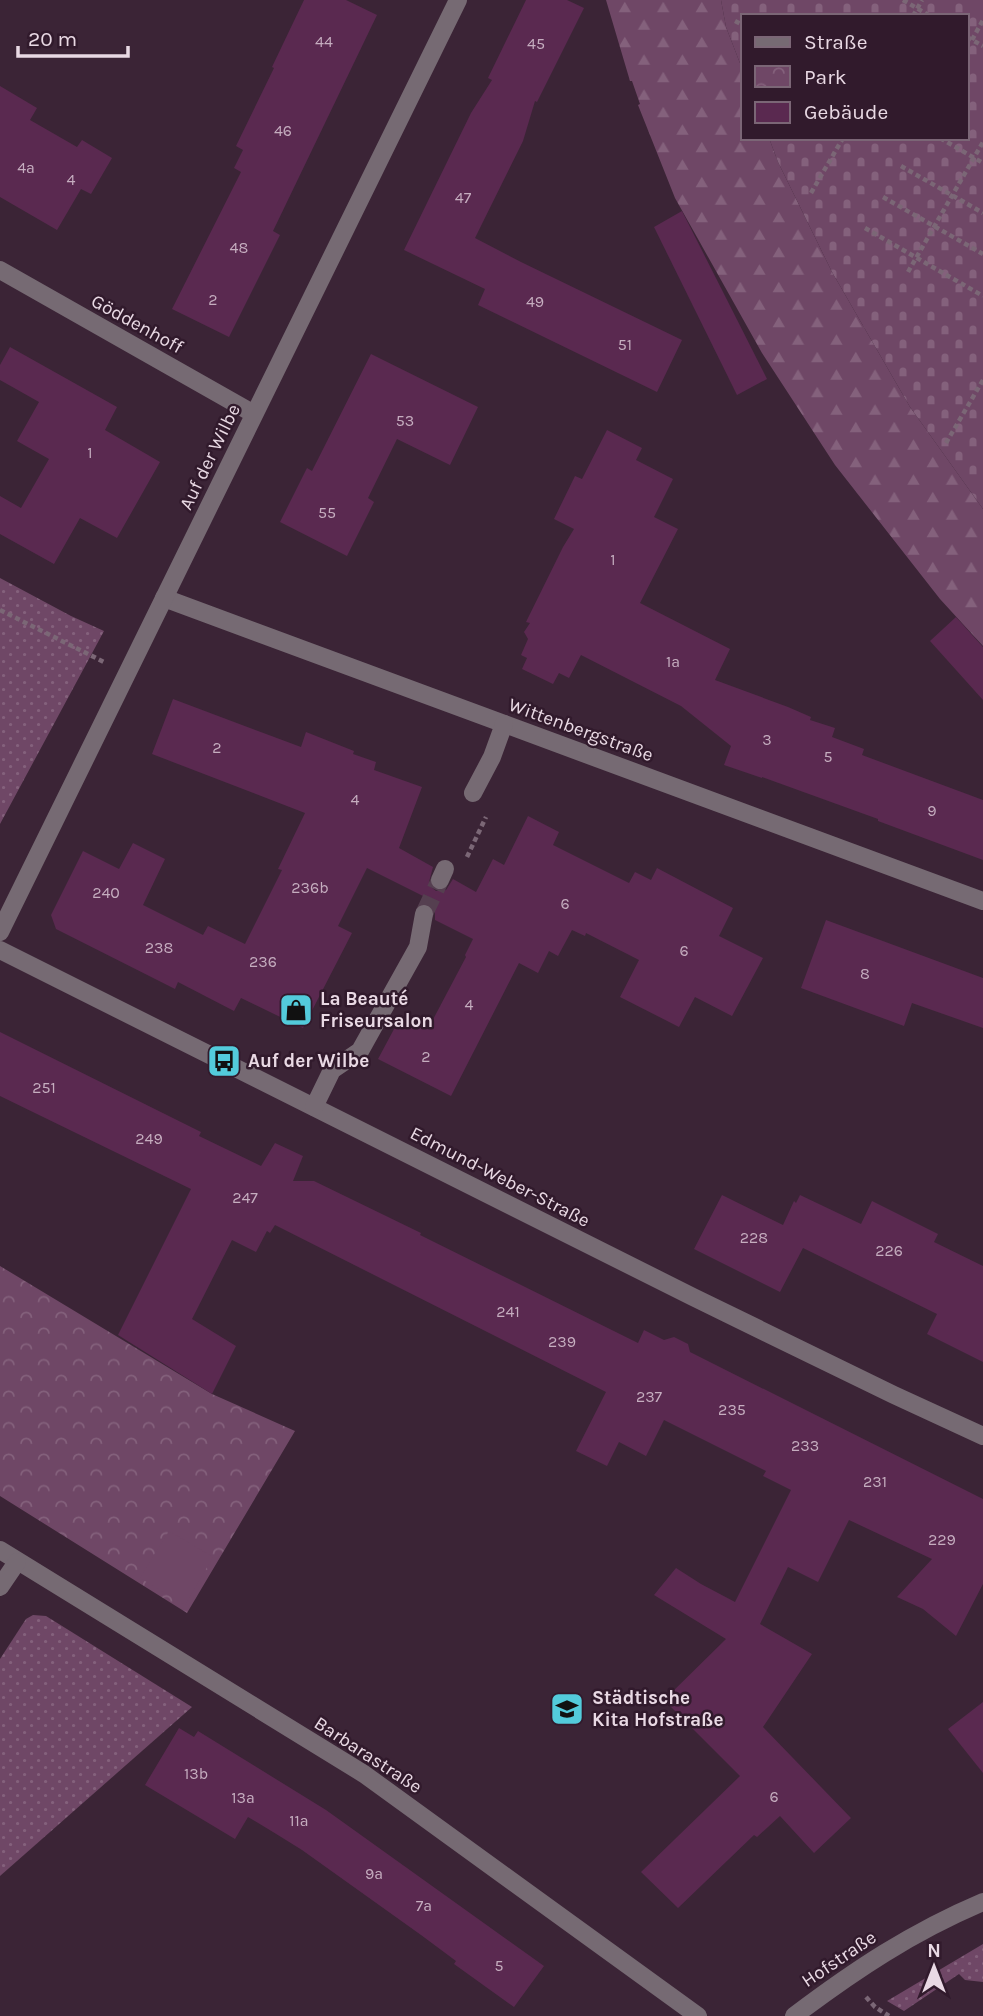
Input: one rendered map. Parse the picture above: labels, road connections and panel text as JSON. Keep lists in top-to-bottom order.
{
  "streets": {
    "street": [
      "Göddenhoff",
      "Auf der Wilbe",
      "Wittenbergstraße",
      "Edmund-Weber-Straße",
      "Barbarastraße",
      "Hofstraße"
    ]
  },
  "crossings": [
    ["Göddenhoff", "Auf der Wilbe"],
    ["Auf der Wilbe", "Wittenbergstraße"]
  ],
  "places": {
    "shop": ["La Beauté Friseursalon"],
    "bus stop": ["Auf der Wilbe"],
    "school or university": ["Städtische Kita Hofstraße"]
  },
  "house_numbers": [
    "44",
    "45",
    "46",
    "4a",
    "4",
    "47",
    "48",
    "2",
    "49",
    "51",
    "53",
    "1",
    "55",
    "1",
    "1a",
    "3",
    "2",
    "5",
    "4",
    "9",
    "236b",
    "240",
    "6",
    "238",
    "6",
    "236",
    "8",
    "4",
    "2",
    "251",
    "249",
    "247",
    "228",
    "226",
    "241",
    "239",
    "237",
    "235",
    "233",
    "231",
    "229",
    "13b",
    "6",
    "13a",
    "11a",
    "9a",
    "7a",
    "5"
  ],
  "legend": ["Straße", "Park", "Gebäude"],
  "scale_bar": "20 m",
  "north": "top"
}
